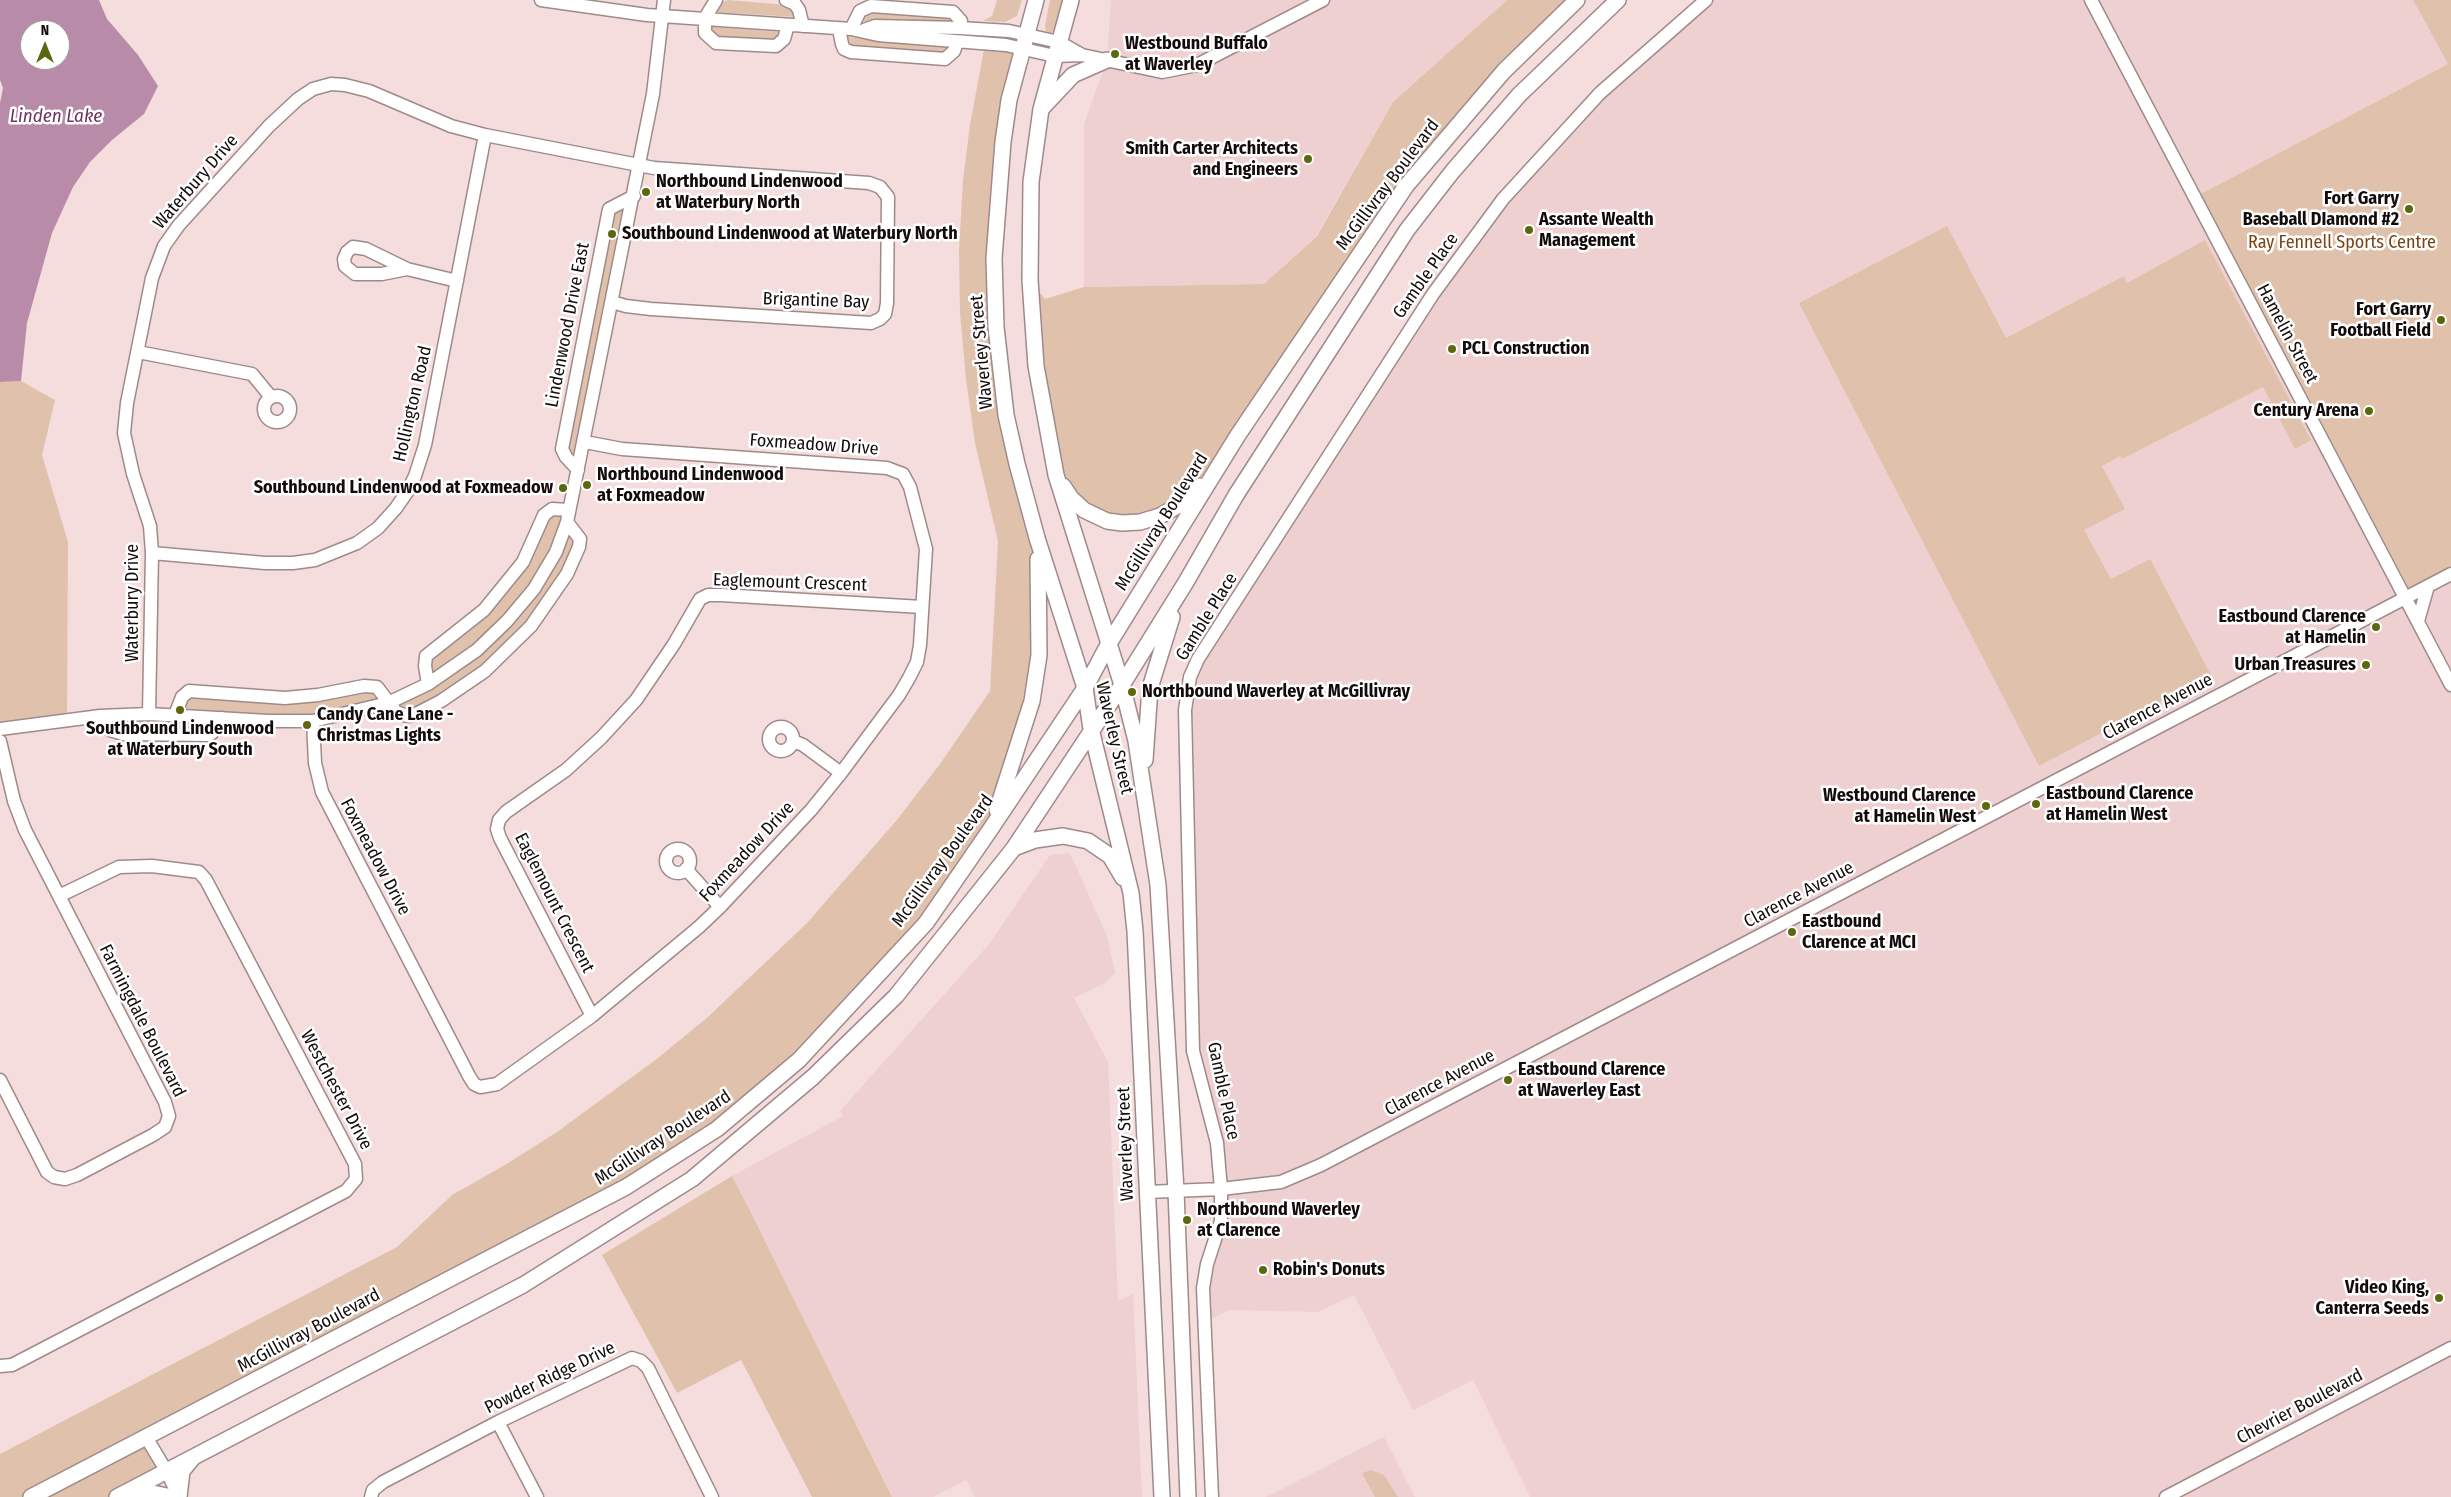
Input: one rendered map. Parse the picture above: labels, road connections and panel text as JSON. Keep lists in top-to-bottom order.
{
  "streets": {
    "main road": ["McGillivray Boulevard", "Waverley Street"],
    "street": [
      "Waterbury Drive",
      "Gamble Place",
      "Brigantine Bay",
      "Lindenwood Drive East",
      "Hamelin Street",
      "Hollington Road",
      "Foxmeadow Drive",
      "Eaglemount Crescent",
      "Clarence Avenue",
      "Farmingdale Boulevard",
      "Westchester Drive",
      "Powder Ridge Drive",
      "Chevrier Boulevard"
    ]
  },
  "crossings": [
    ["Waterbury Drive", "Brigantine Bay"],
    ["Waterbury Drive", "Hollington Road"],
    ["McGillivray Boulevard", "Waverley Street"],
    ["Gamble Place", "Clarence Avenue"],
    ["Hamelin Street", "Clarence Avenue"],
    ["Waverley Street", "Clarence Avenue"],
    ["Foxmeadow Drive", "Eaglemount Crescent"],
    ["Farmingdale Boulevard", "Westchester Drive"]
  ],
  "water": ["Linden Lake"],
  "parks": ["Ray Fennell Sports Centre"],
  "places": [
    "Westbound Buffalo at Waverley",
    "Smith Carter Architects and Engineers",
    "Northbound Lindenwood at Waterbury North",
    "Fort Garry Baseball DIamond #2",
    "Assante Wealth Management",
    "Southbound Lindenwood at Waterbury North",
    "Fort Garry Football Field",
    "PCL Construction",
    "Century Arena",
    "Northbound Lindenwood at Foxmeadow",
    "Southbound Lindenwood at Foxmeadow",
    "Eastbound Clarence at Hamelin",
    "Urban Treasures",
    "Northbound Waverley at McGillivray",
    "Southbound Lindenwood at Waterbury South",
    "Candy Cane Lane - Christmas Lights",
    "Eastbound Clarence at Hamelin West",
    "Westbound Clarence at Hamelin West",
    "Eastbound Clarence at MCI",
    "Eastbound Clarence at Waverley East",
    "Northbound Waverley at Clarence",
    "Robin's Donuts",
    "Video King, Canterra Seeds"
  ],
  "north": "top"
}
